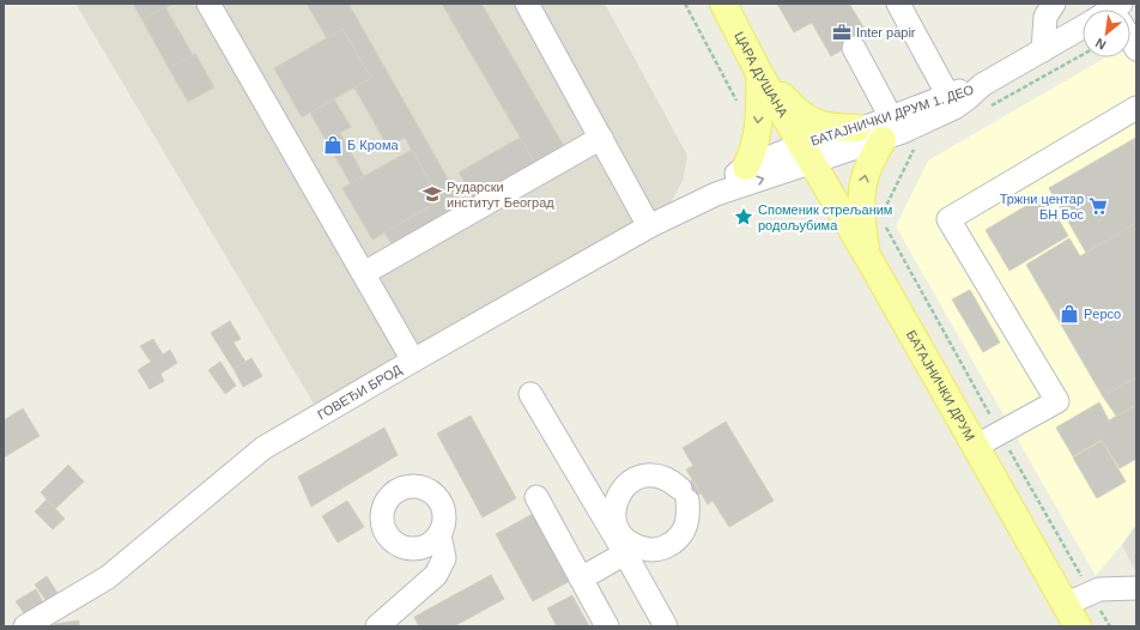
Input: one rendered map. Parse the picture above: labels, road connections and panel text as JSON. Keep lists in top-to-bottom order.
{
  "streets": {
    "main road": ["ЦАРА ДУШАНА", "БАТАЈНИЧКИ ДРУМ"],
    "street": ["БАТАЈНИЧКИ ДРУМ 1. ДЕО", "ГОВЕЂИ БРОД"]
  },
  "crossings": [
    ["ЦАРА ДУШАНА", "БАТАЈНИЧКИ ДРУМ 1. ДЕО"],
    ["ЦАРА ДУШАНА", "БАТАЈНИЧКИ ДРУМ"],
    ["БАТАЈНИЧКИ ДРУМ 1. ДЕО", "БАТАЈНИЧКИ ДРУМ"]
  ],
  "places": {
    "office": ["Inter papir"],
    "shop": ["Б Крома", "Pepco"],
    "school or university": ["Рударски институт Београд"],
    "supermarket": ["Тржни центар БН Бос"],
    "place": ["Споменик стрељаним родољубима"]
  },
  "north": "bottom left"
}
